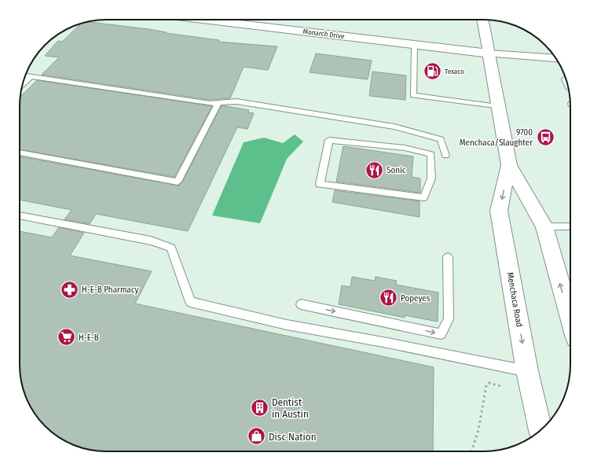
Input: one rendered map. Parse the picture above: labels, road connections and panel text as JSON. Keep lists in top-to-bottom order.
{
  "streets": {
    "main road": ["Monarch Drive", "Menchaca Road"]
  },
  "crossings": [
    ["Monarch Drive", "Menchaca Road"]
  ],
  "places": {
    "fuel station": ["Texaco"],
    "bus stop": ["9700 Menchaca/Slaughter"],
    "restaurant": ["Sonic", "Popeyes"],
    "pharmacy": ["H-E-B Pharmacy"],
    "supermarket": ["H-E-B"],
    "building": ["Dentist in Austin"],
    "shop": ["Disc Nation"]
  }
}
